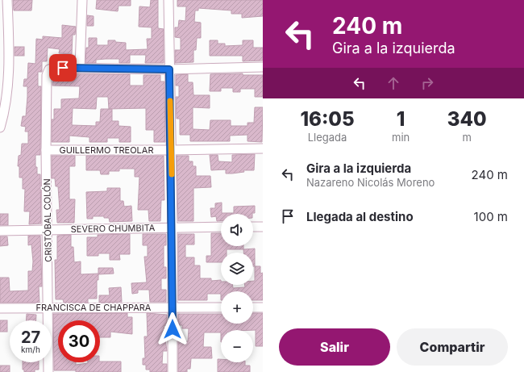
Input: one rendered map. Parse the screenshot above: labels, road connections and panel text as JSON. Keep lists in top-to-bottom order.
{
  "streets": {
    "street": [
      "GUILLERMO TREOLAR",
      "CRISTÓBAL COLÓN",
      "SEVERO CHUMBITA",
      "FRANCISCA DE CHAPPARA"
    ]
  },
  "crossings": [
    ["GUILLERMO TREOLAR", "CRISTÓBAL COLÓN"],
    ["CRISTÓBAL COLÓN", "SEVERO CHUMBITA"],
    ["CRISTÓBAL COLÓN", "FRANCISCA DE CHAPPARA"]
  ],
  "page": {
    "turn": ["240 m", "Gira a la izquierda"],
    "eta": [
      "16:05",
      "Llegada",
      "1",
      "min",
      "340",
      "m"
    ],
    "list": [
      {
        "name": "Gira a la izquierda",
        "note": "Nazareno Nicolás Moreno",
        "value": "240 m"
      },
      {
        "name": "Llegada al destino",
        "value": "100 m"
      }
    ],
    "map_buttons": ["+", "−"],
    "speed": "27 km/h",
    "limit": "30",
    "buttons": ["Salir", "Compartir"]
  }
}
